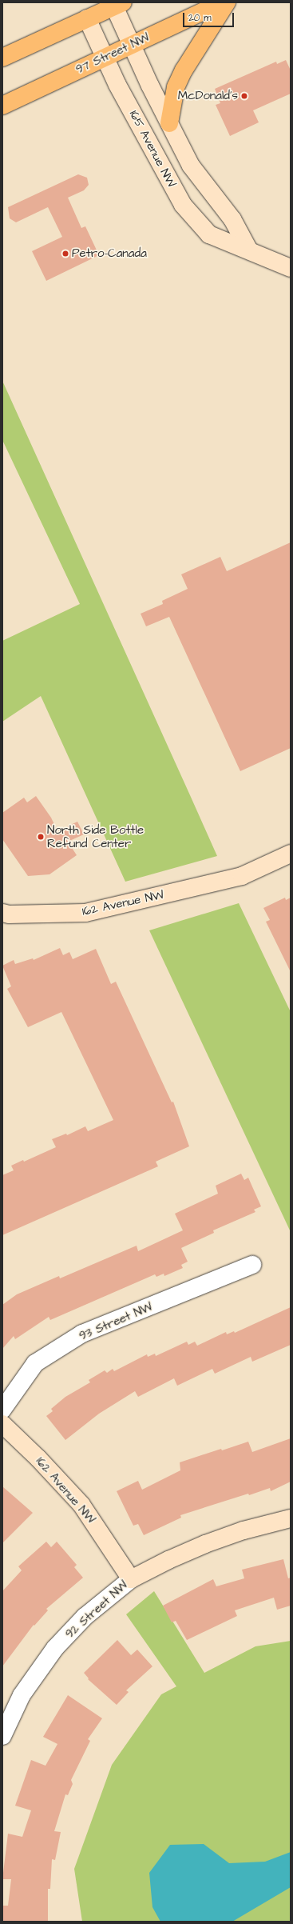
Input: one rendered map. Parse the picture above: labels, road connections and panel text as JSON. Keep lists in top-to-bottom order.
{
  "streets": {
    "main road": ["97 Street NW"],
    "street": [
      "165 Avenue NW",
      "162 Avenue NW",
      "93 Street NW",
      "92 Street NW"
    ]
  },
  "crossings": [
    ["97 Street NW", "165 Avenue NW"],
    ["162 Avenue NW", "92 Street NW"]
  ],
  "places": ["McDonald's", "Petro-Canada", "North Side Bottle Refund Center"],
  "scale_bar": "20 m"
}
